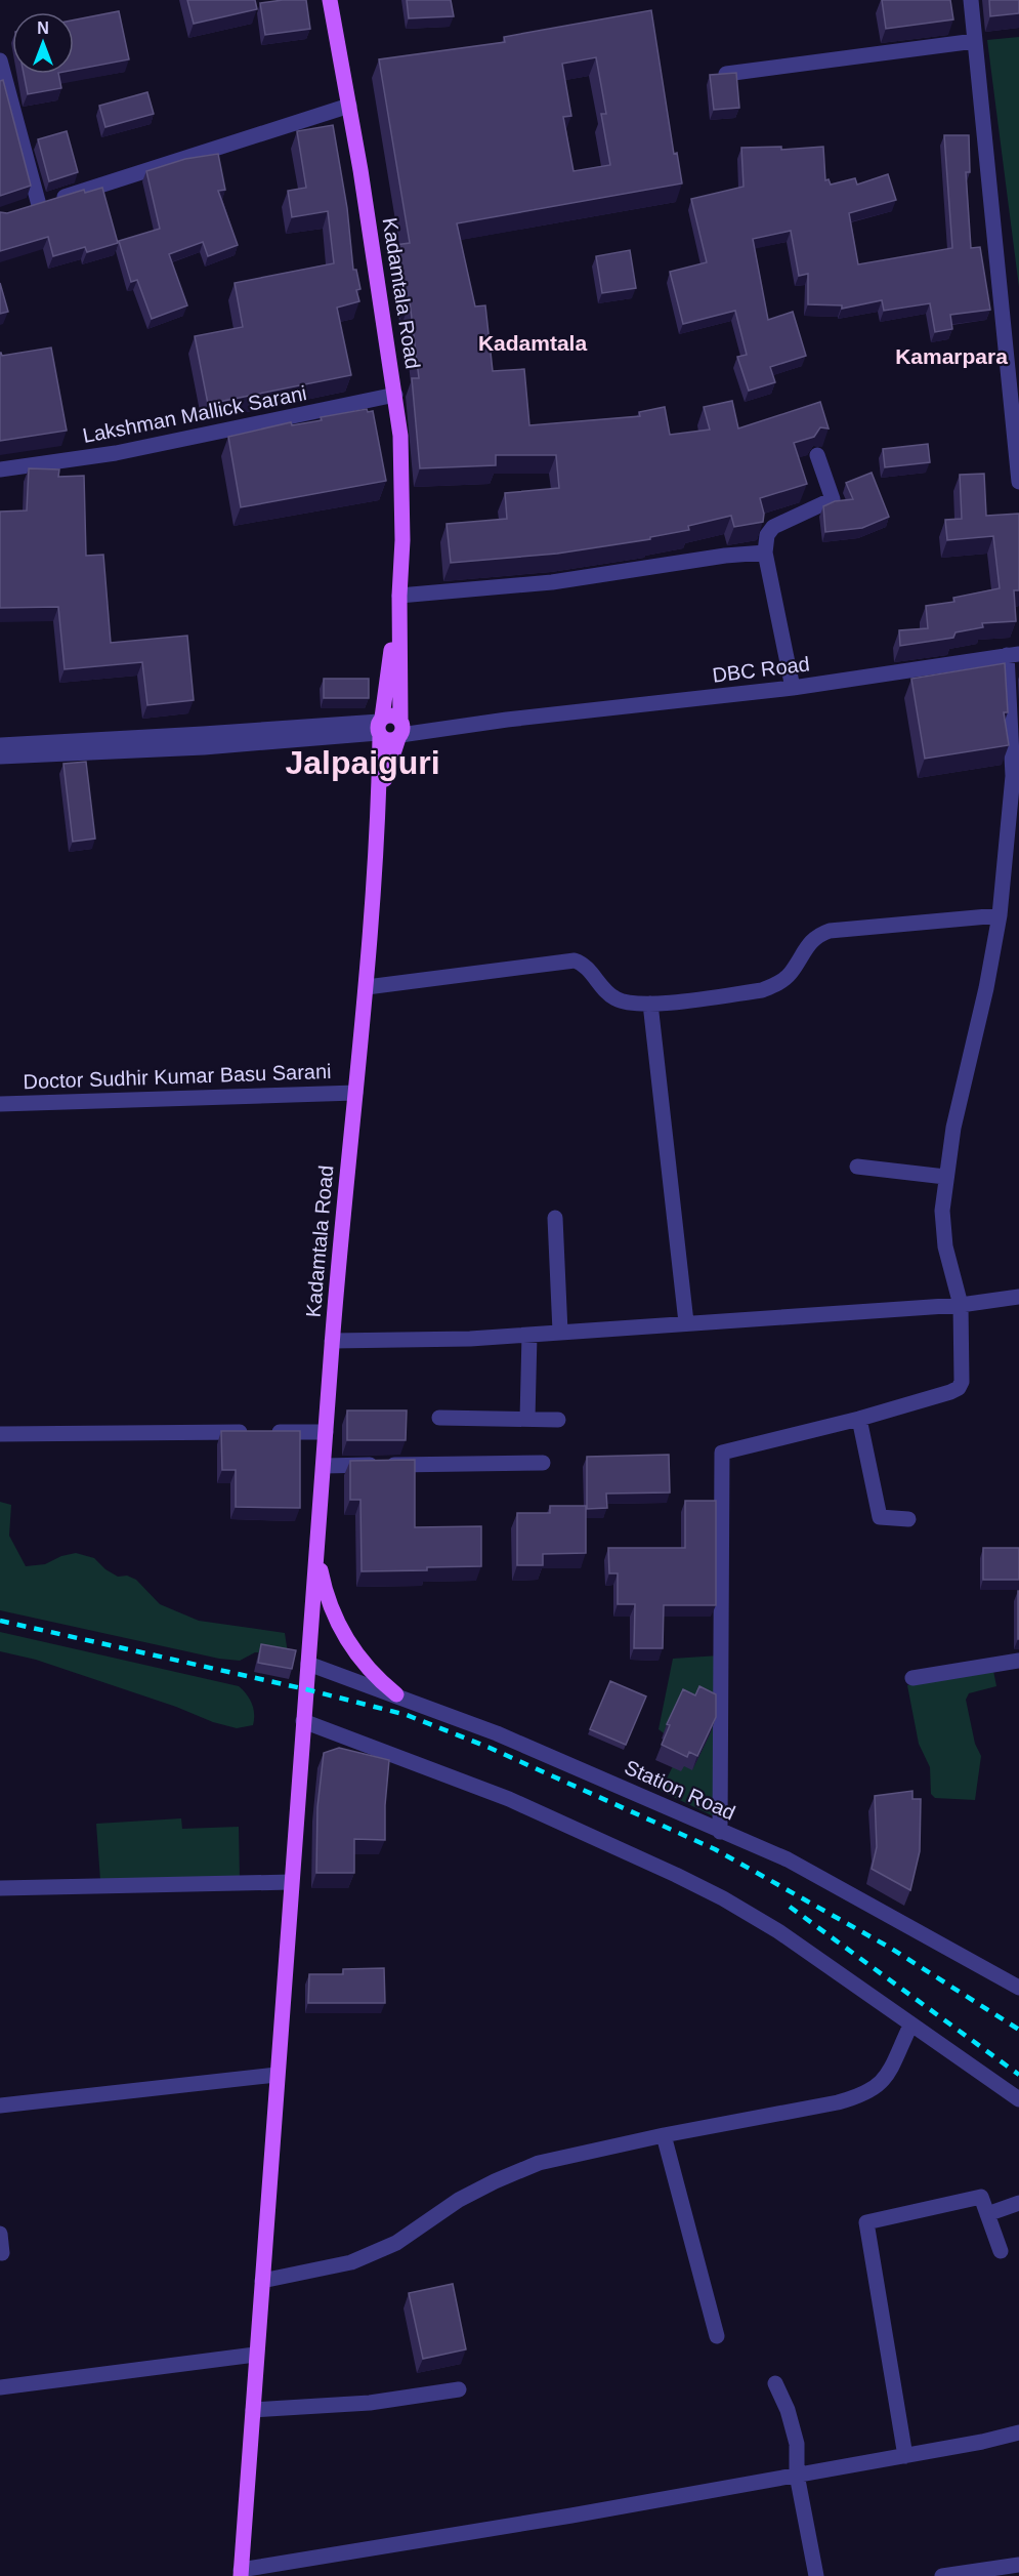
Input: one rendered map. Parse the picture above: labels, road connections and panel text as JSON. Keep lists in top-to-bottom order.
{
  "streets": {
    "main road": ["Kadamtala Road"],
    "street": [
      "Lakshman Mallick Sarani",
      "DBC Road",
      "Doctor Sudhir Kumar Basu Sarani",
      "Station Road"
    ]
  },
  "crossings": [
    ["Kadamtala Road", "Lakshman Mallick Sarani"],
    ["Kadamtala Road", "DBC Road"],
    ["Kadamtala Road", "Doctor Sudhir Kumar Basu Sarani"],
    ["Kadamtala Road", "Station Road"]
  ],
  "districts": ["Kadamtala", "Kamarpara", "Jalpaiguri"],
  "north": "top"
}
